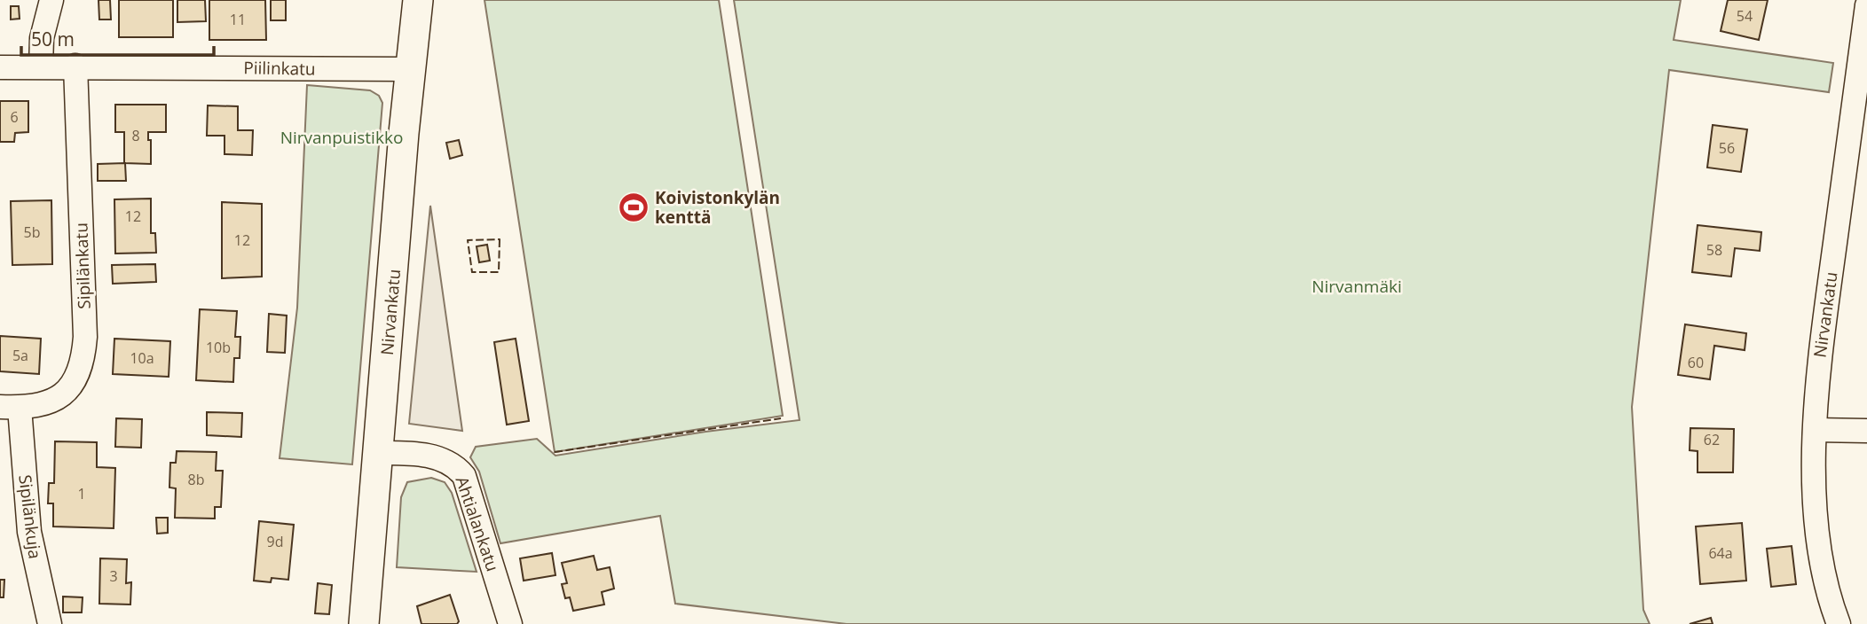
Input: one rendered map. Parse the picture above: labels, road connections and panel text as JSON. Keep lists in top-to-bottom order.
{
  "streets": {
    "street": [
      "Piilinkatu",
      "Sipilänkatu",
      "Nirvankatu",
      "Sipilänkuja",
      "Ahtialankatu"
    ]
  },
  "crossings": [
    ["Piilinkatu", "Sipilänkatu"],
    ["Piilinkatu", "Nirvankatu"],
    ["Sipilänkatu", "Sipilänkuja"],
    ["Nirvankatu", "Ahtialankatu"]
  ],
  "parks": ["Nirvanpuistikko", "Nirvanmäki"],
  "places": {
    "sports": ["Koivistonkylän kenttä"]
  },
  "house_numbers": [
    "54",
    "11",
    "6",
    "8",
    "56",
    "12",
    "5b",
    "12",
    "58",
    "10b",
    "5a",
    "10a",
    "60",
    "62",
    "8b",
    "1",
    "9d",
    "64a",
    "3"
  ],
  "scale_bar": "50 m"
}
